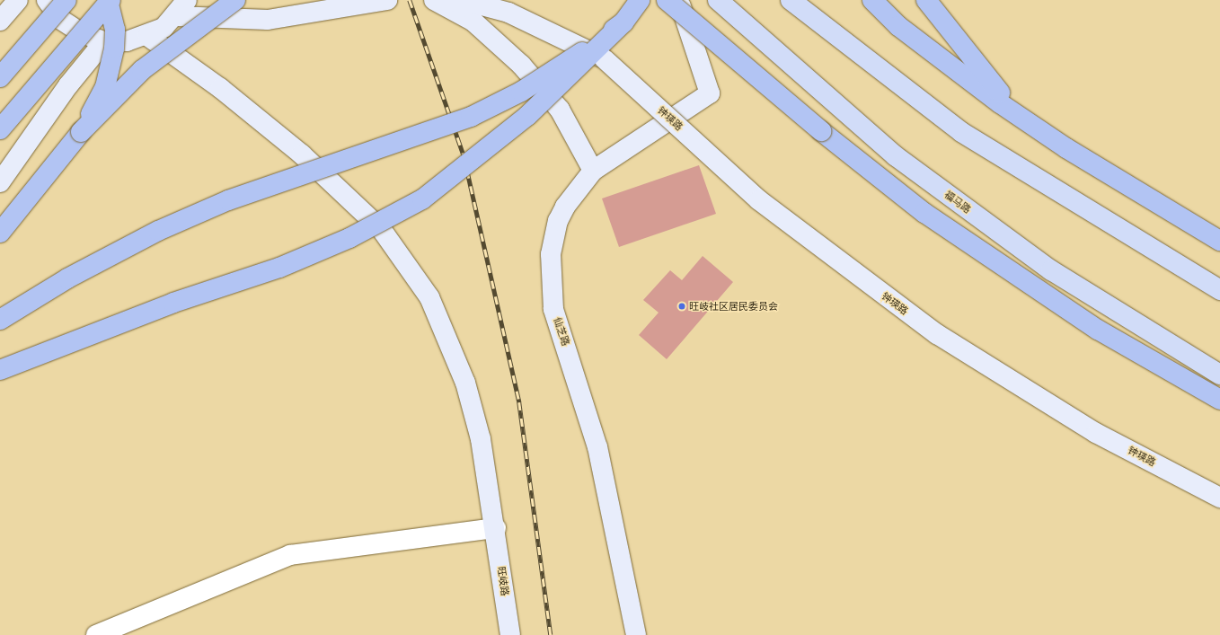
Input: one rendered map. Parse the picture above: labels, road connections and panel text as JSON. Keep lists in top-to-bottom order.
{
  "streets": {
    "main road": ["福马路"],
    "street": ["钟瑛路", "仙芝路", "旺岐路"]
  },
  "places": ["旺岐社区居民委员会"]
}
